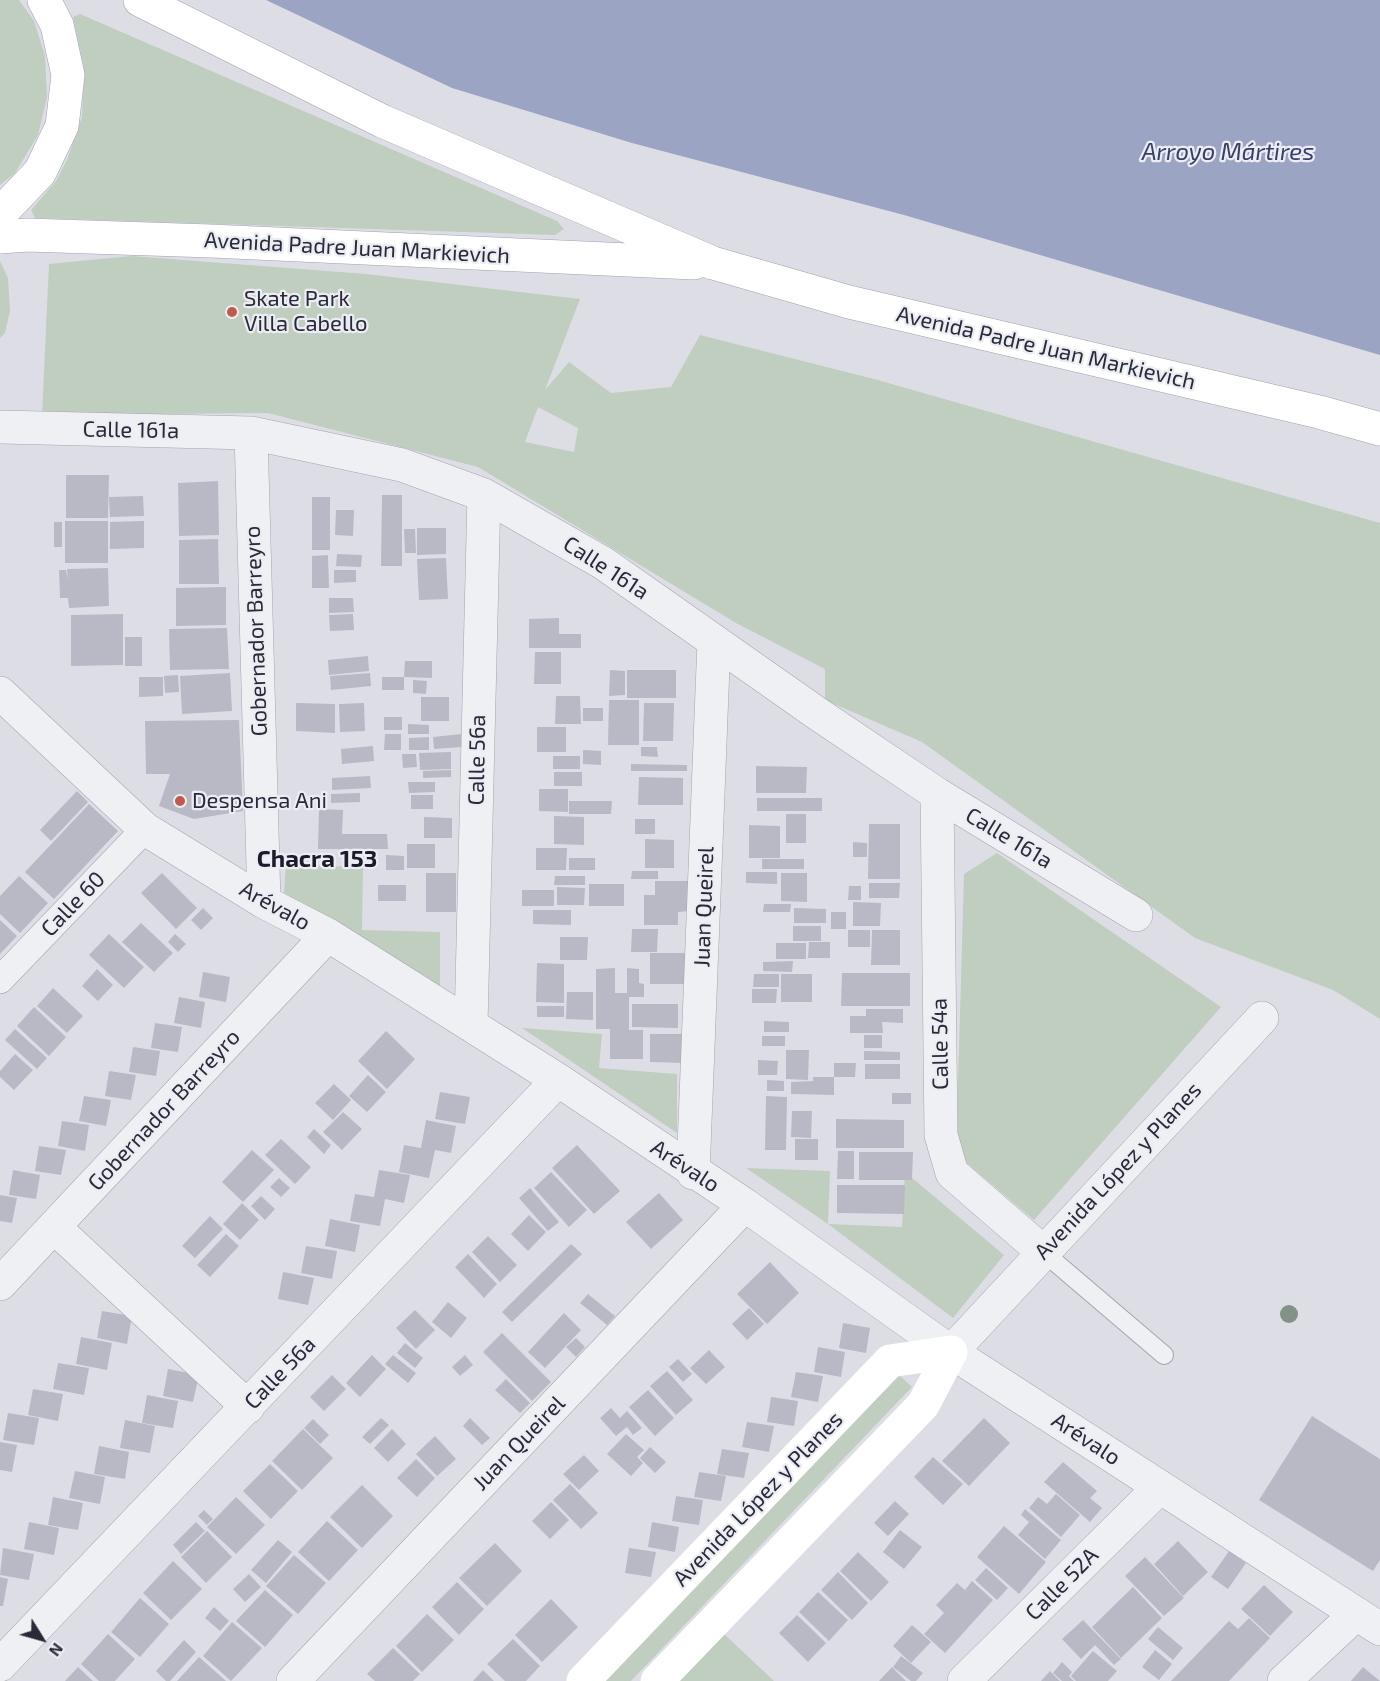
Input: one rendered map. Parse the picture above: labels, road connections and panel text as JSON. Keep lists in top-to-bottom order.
{
  "streets": {
    "main road": ["Avenida Padre Juan Markievich", "Avenida López y Planes"],
    "street": [
      "Calle 161a",
      "Gobernador Barreyro",
      "Calle 56a",
      "Calle 60",
      "Arévalo",
      "Juan Queirel",
      "Calle 54a",
      "Calle 52A"
    ]
  },
  "crossings": [
    ["Calle 161a", "Gobernador Barreyro"],
    ["Calle 161a", "Calle 56a"],
    ["Calle 161a", "Juan Queirel"],
    ["Calle 161a", "Calle 54a"],
    ["Gobernador Barreyro", "Arévalo"],
    ["Calle 56a", "Arévalo"],
    ["Calle 60", "Arévalo"],
    ["Arévalo", "Juan Queirel"],
    ["Arévalo", "Avenida López y Planes"],
    ["Arévalo", "Calle 52A"],
    ["Calle 54a", "Avenida López y Planes"]
  ],
  "districts": ["Chacra 153"],
  "water": ["Arroyo Mártires"],
  "places": ["Skate Park Villa Cabello", "Despensa Ani"],
  "north": "bottom right"
}
